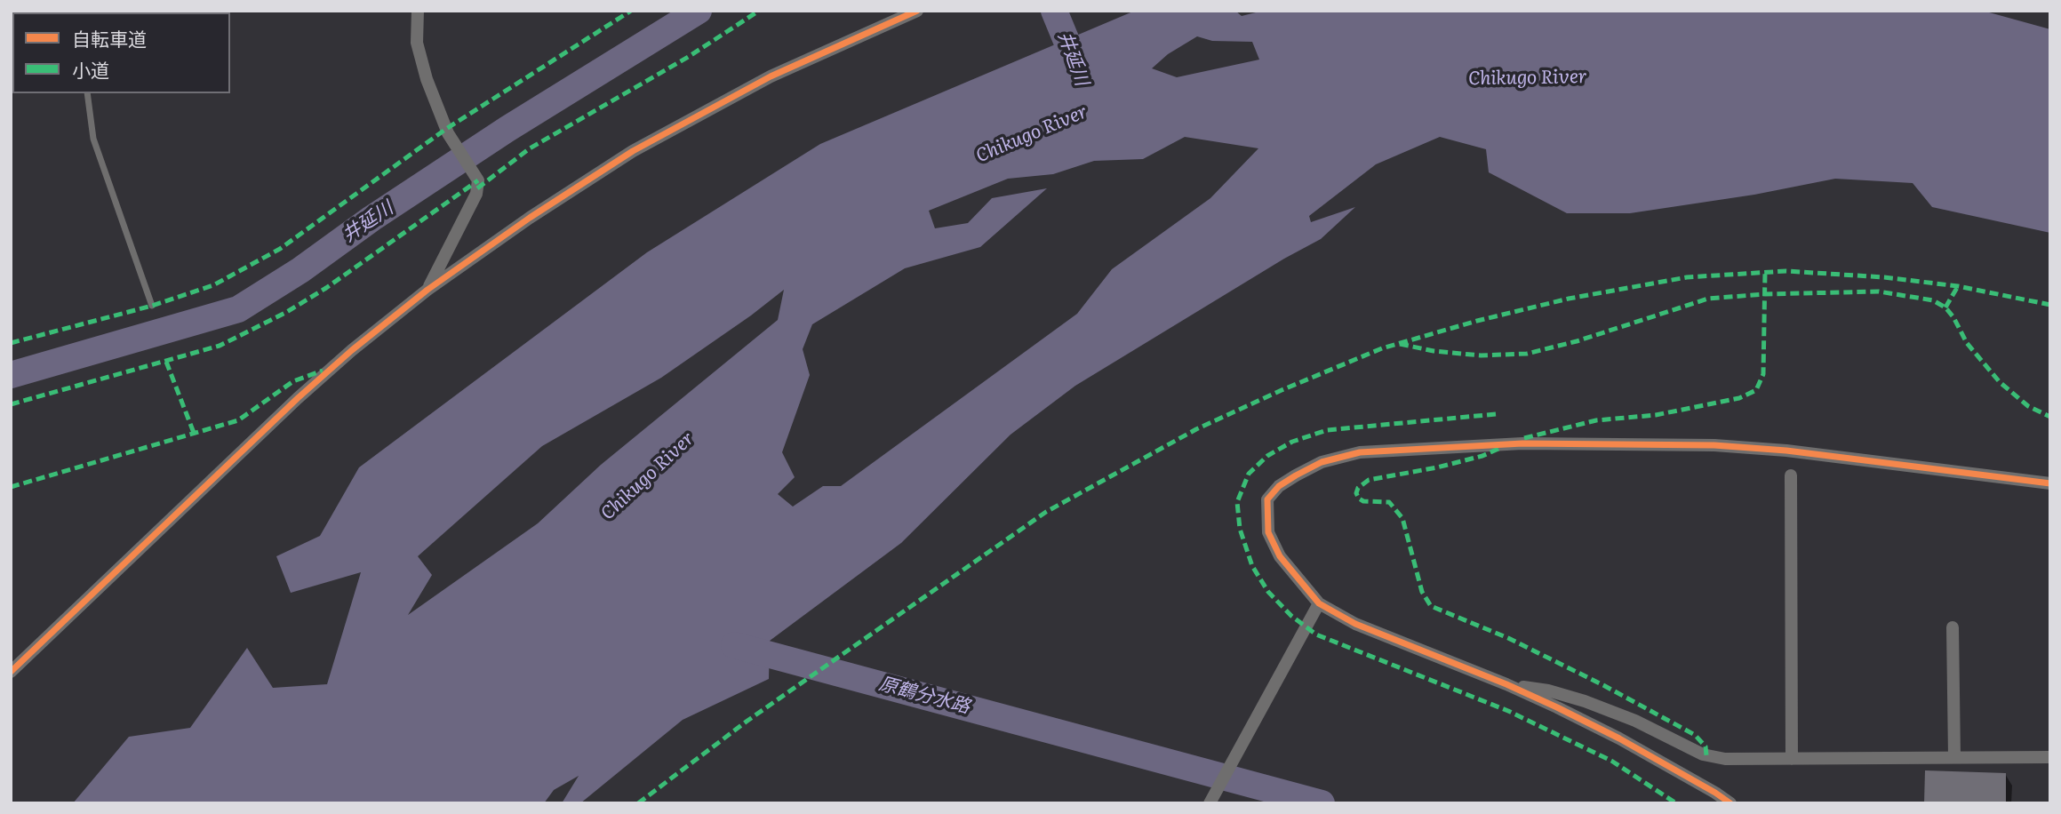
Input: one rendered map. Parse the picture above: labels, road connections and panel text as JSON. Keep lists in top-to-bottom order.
{
  "water": ["井延川", "Chikugo River", "原鶴分水路"],
  "legend": ["自転車道", "小道"]
}
